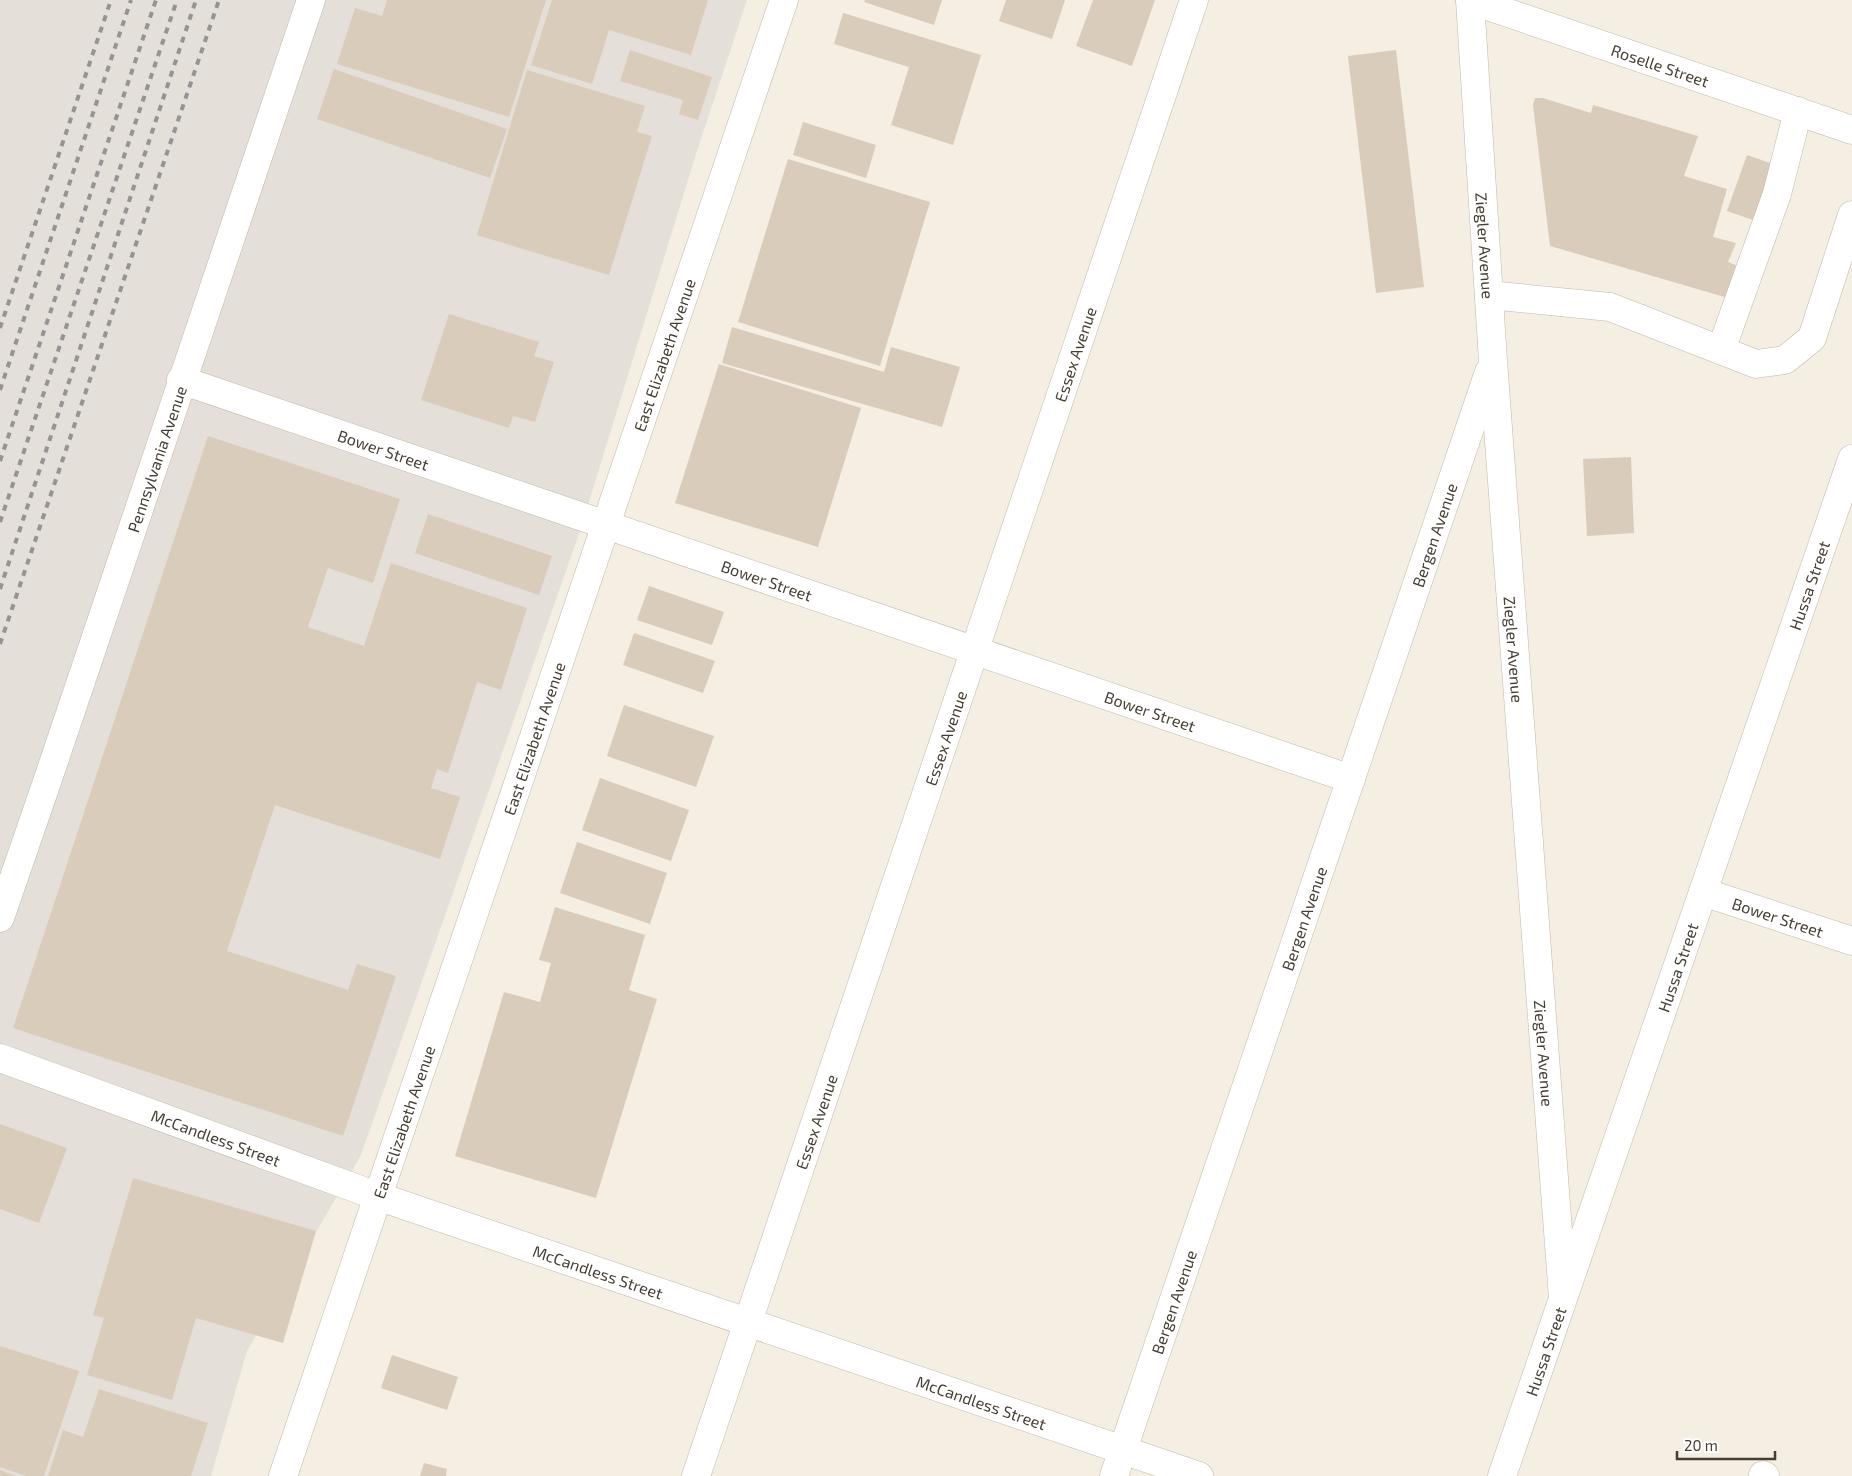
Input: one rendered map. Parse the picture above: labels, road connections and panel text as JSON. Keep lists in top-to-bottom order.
{
  "streets": {
    "street": [
      "Roselle Street",
      "Ziegler Avenue",
      "East Elizabeth Avenue",
      "Essex Avenue",
      "Bower Street",
      "Pennsylvania Avenue",
      "Bergen Avenue",
      "Hussa Street",
      "McCandless Street"
    ]
  },
  "crossings": [
    ["Roselle Street", "Ziegler Avenue"],
    ["Ziegler Avenue", "Bergen Avenue"],
    ["Ziegler Avenue", "Hussa Street"],
    ["East Elizabeth Avenue", "Bower Street"],
    ["East Elizabeth Avenue", "McCandless Street"],
    ["Essex Avenue", "Bower Street"],
    ["Essex Avenue", "McCandless Street"],
    ["Bower Street", "Pennsylvania Avenue"],
    ["Bower Street", "Bergen Avenue"],
    ["Bower Street", "Hussa Street"],
    ["Bergen Avenue", "McCandless Street"]
  ],
  "scale_bar": "20 m"
}
